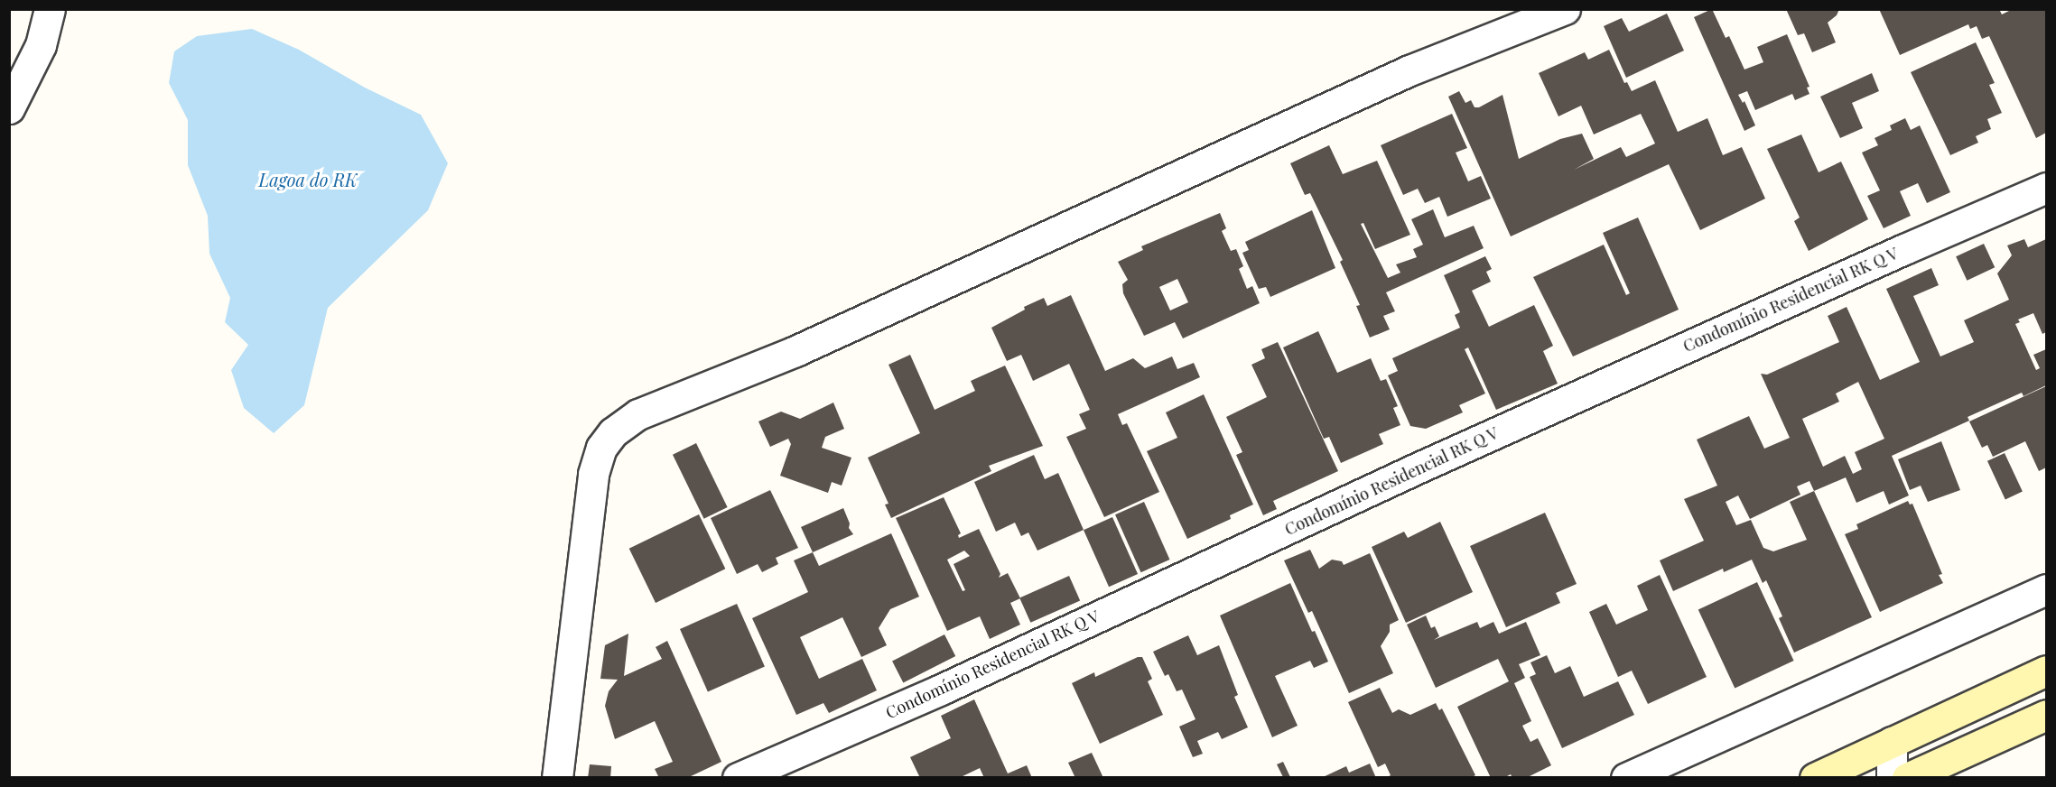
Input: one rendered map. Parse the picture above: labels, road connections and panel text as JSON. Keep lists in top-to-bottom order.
{
  "streets": {
    "street": ["Condomínio Residencial RK Q V"]
  },
  "water": ["Lagoa do RK"]
}
